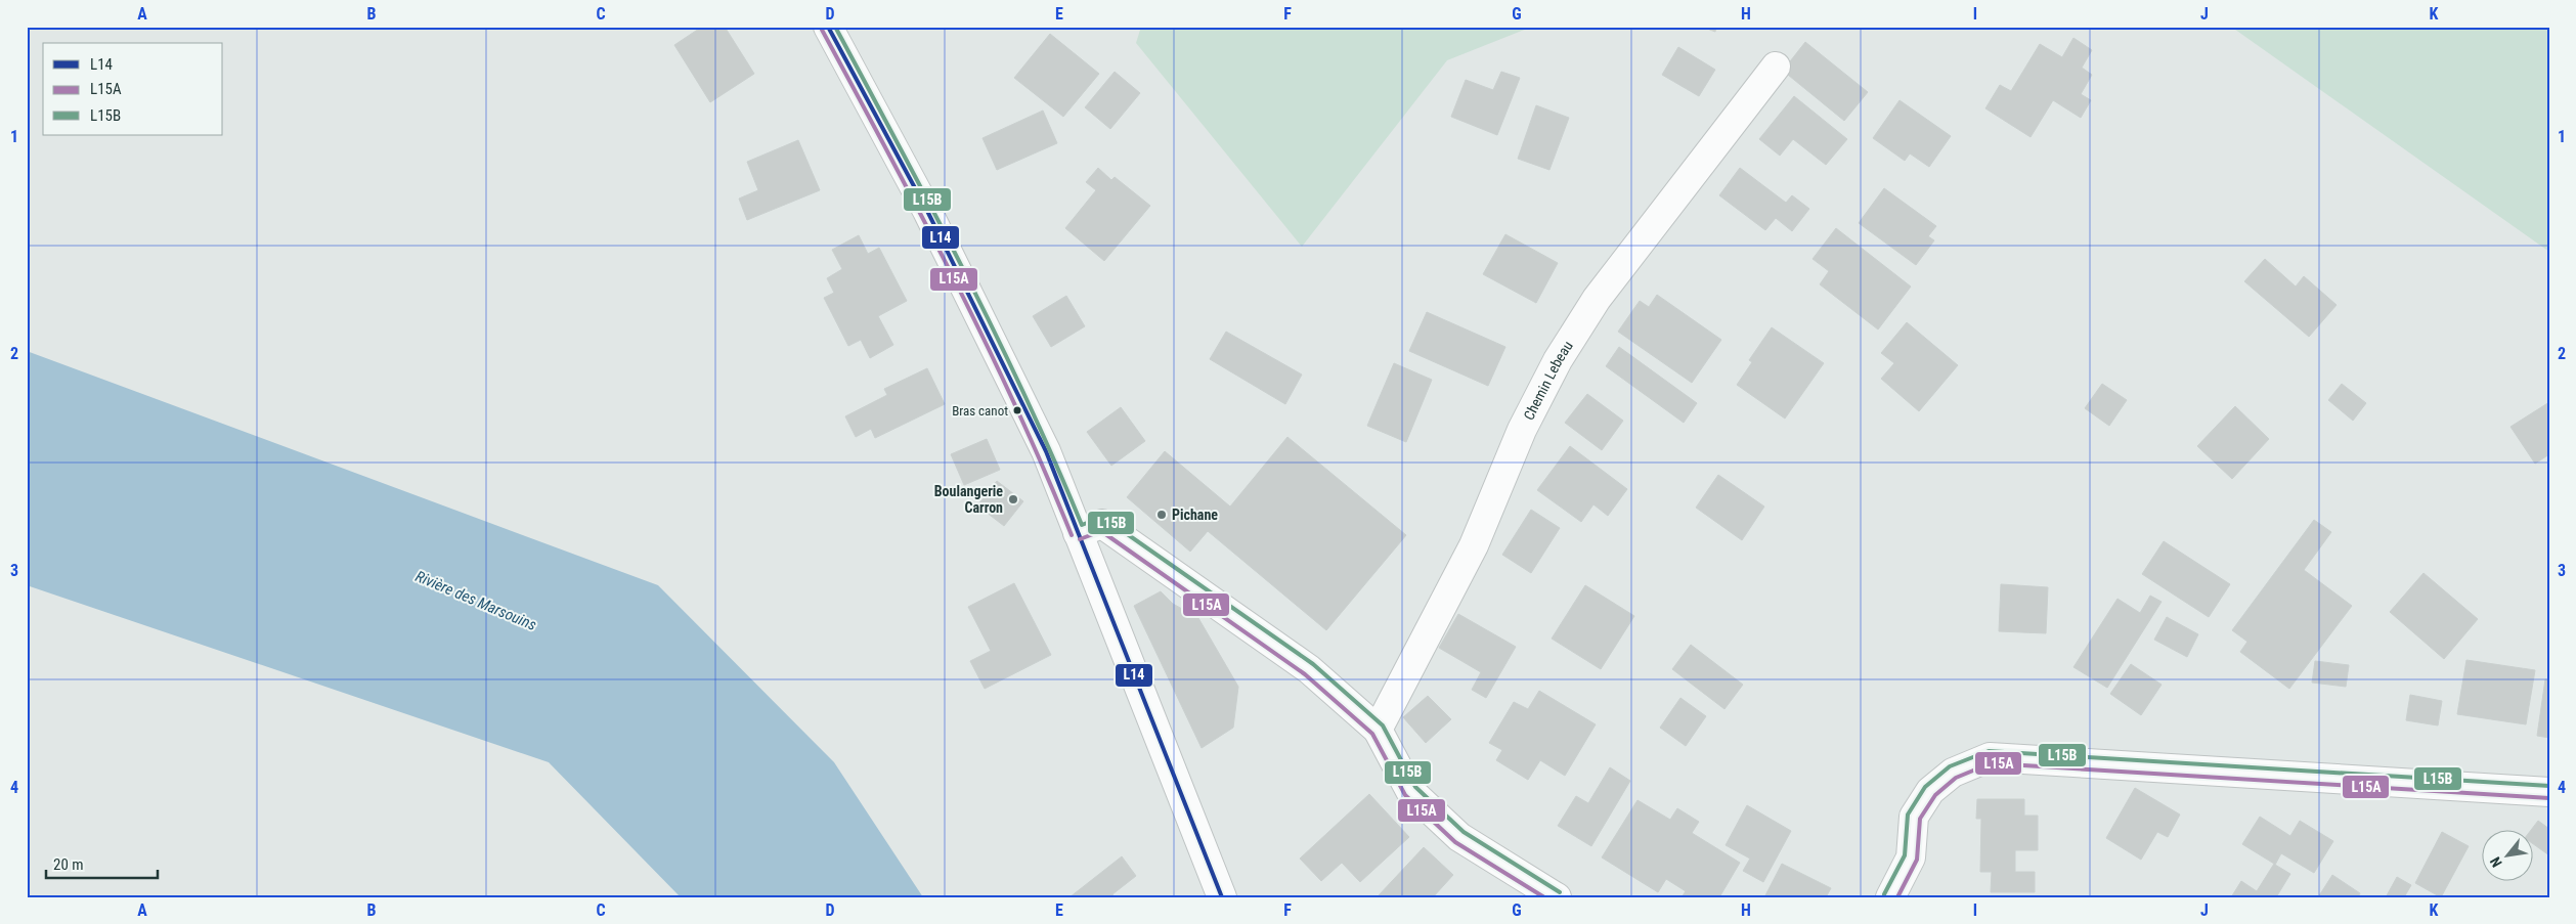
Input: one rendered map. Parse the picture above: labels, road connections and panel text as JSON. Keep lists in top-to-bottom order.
{
  "streets": {
    "street": ["Chemin Lebeau"]
  },
  "water": ["Rivière des Marsouins"],
  "places": ["Bras canot", "Boulangerie Carron", "Pichane"],
  "lines": ["transit line L14", "transit line L15B", "transit line L15A"],
  "legend": ["L14", "L15A", "L15B"],
  "scale_bar": "20 m",
  "north": "bottom left",
  "grid": {
    "columns": [
      "A",
      "B",
      "C",
      "D",
      "E",
      "F",
      "G",
      "H",
      "I",
      "J",
      "K"
    ],
    "rows": [
      "1",
      "2",
      "3",
      "4"
    ]
  }
}
